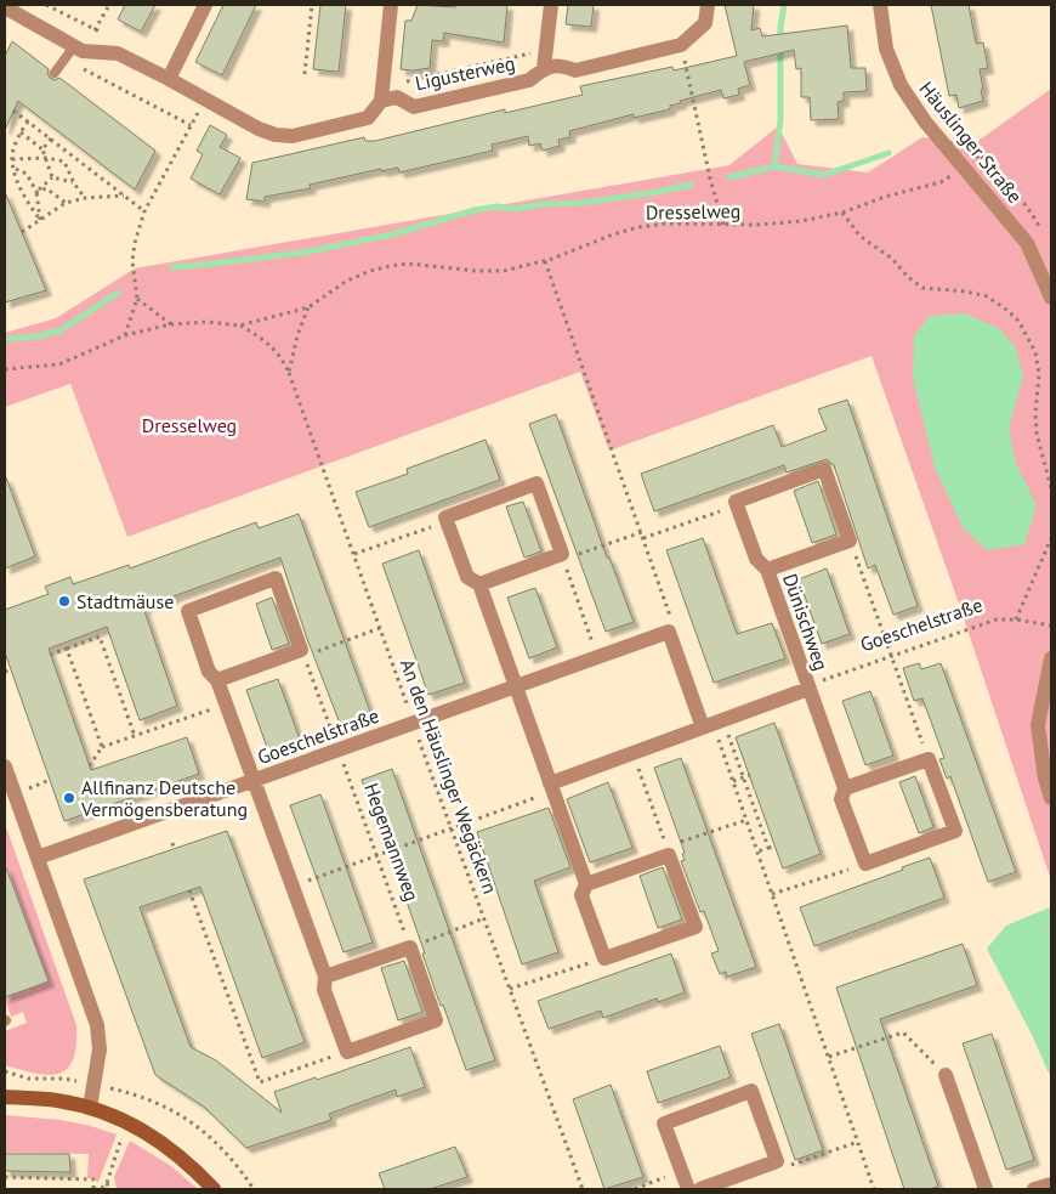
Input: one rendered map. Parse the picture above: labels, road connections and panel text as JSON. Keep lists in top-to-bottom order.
{
  "streets": {
    "street": [
      "Ligusterweg",
      "Häuslinger Straße",
      "Dünischweg",
      "Goeschelstraße"
    ],
    "path": ["Dresselweg", "An den Häuslinger Wegäckern", "Hegemannweg"]
  },
  "crossings": [
    ["Häuslinger Straße", "Dresselweg"],
    ["Dresselweg", "An den Häuslinger Wegäckern"],
    ["Dünischweg", "Goeschelstraße"],
    ["Goeschelstraße", "An den Häuslinger Wegäckern"],
    ["Goeschelstraße", "Hegemannweg"]
  ],
  "parks": ["Dresselweg"],
  "places": ["Stadtmäuse", "Allfinanz Deutsche Vermögensberatung"]
}
